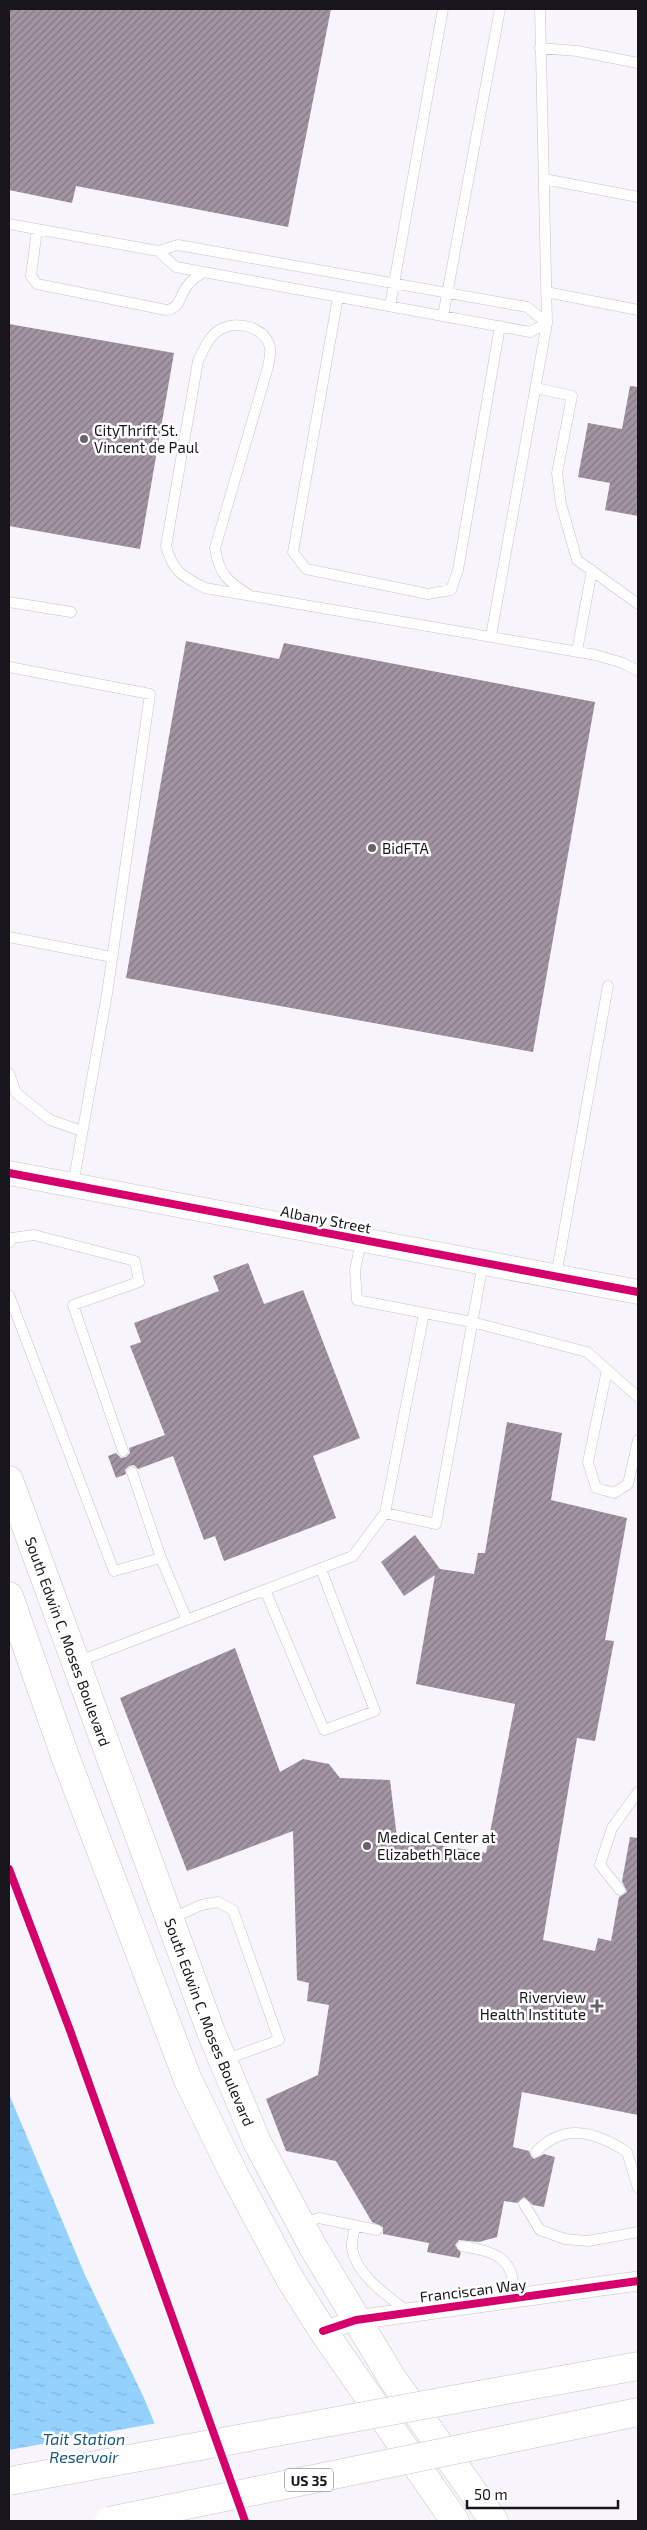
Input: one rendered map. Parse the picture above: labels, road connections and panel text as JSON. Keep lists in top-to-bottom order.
{
  "streets": {
    "main road": ["South Edwin C. Moses Boulevard", "US 35"],
    "street": ["Albany Street", "Franciscan Way"]
  },
  "crossings": [
    ["South Edwin C. Moses Boulevard", "Franciscan Way"]
  ],
  "water": ["Tait Station Reservoir"],
  "places": {
    "other": ["CityThrift St. Vincent de Paul", "BidFTA", "Medical Center at Elizabeth Place"],
    "health": ["Riverview Health Institute"]
  },
  "scale_bar": "50 m"
}
